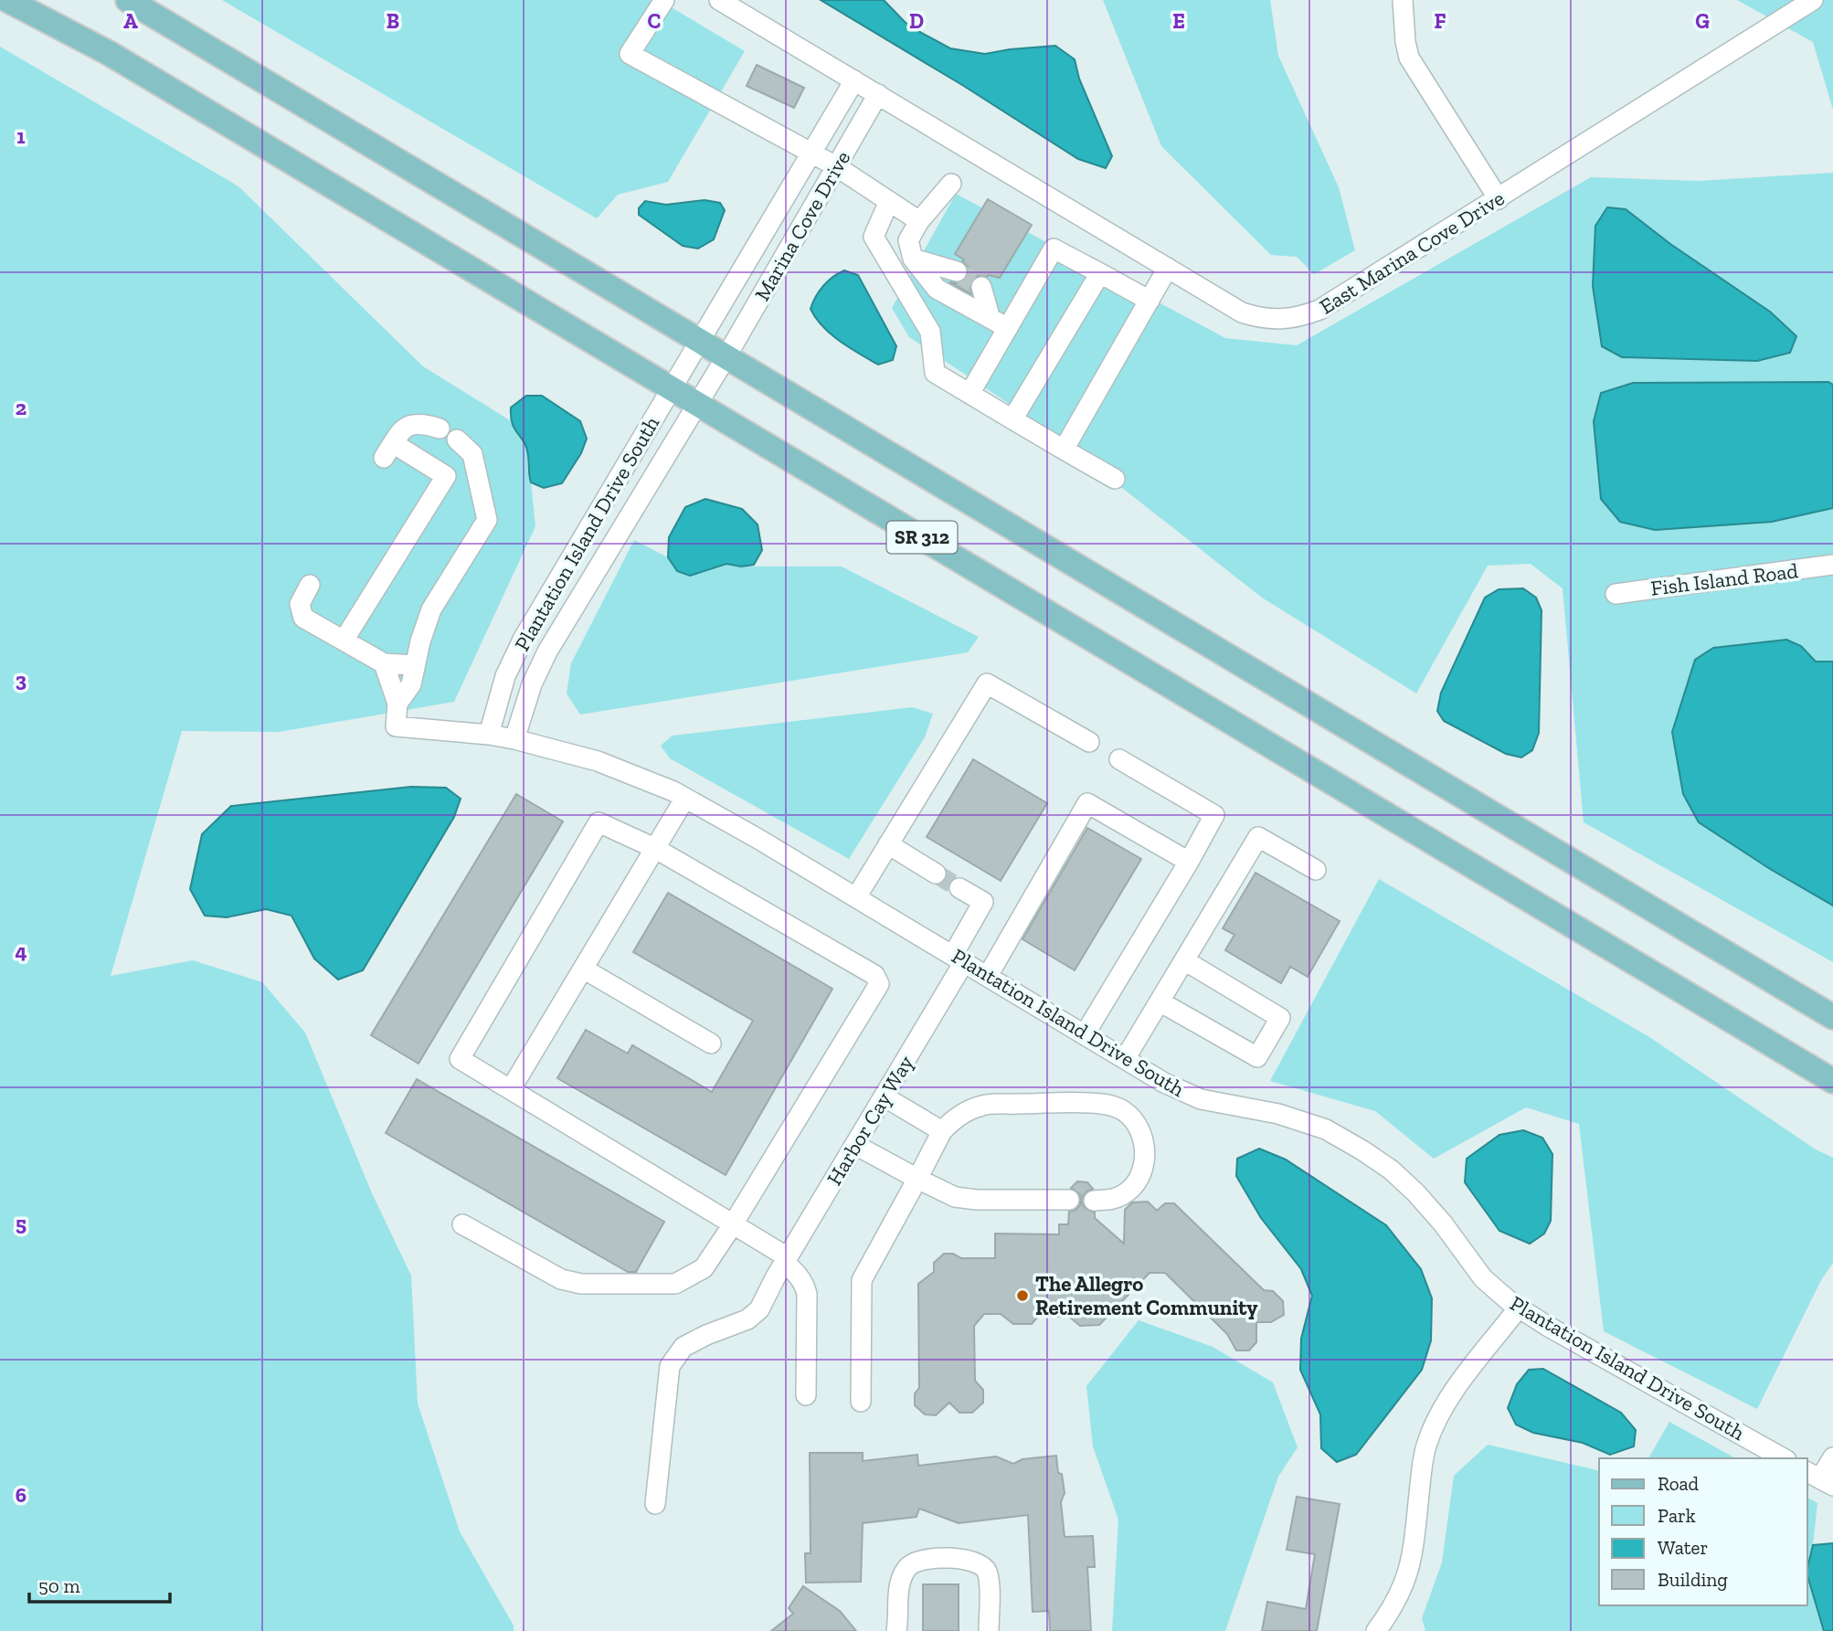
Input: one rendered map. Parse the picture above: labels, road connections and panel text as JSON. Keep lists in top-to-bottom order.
{
  "streets": {
    "main road": ["SR 312"],
    "street": [
      "Marina Cove Drive",
      "East Marina Cove Drive",
      "Plantation Island Drive South",
      "Fish Island Road",
      "Harbor Cay Way"
    ]
  },
  "crossings": [
    ["Marina Cove Drive", "East Marina Cove Drive"],
    ["Marina Cove Drive", "Plantation Island Drive South"],
    ["Marina Cove Drive", "SR 312"],
    ["Plantation Island Drive South", "SR 312"],
    ["Plantation Island Drive South", "Harbor Cay Way"]
  ],
  "places": ["The Allegro Retirement Community"],
  "legend": [
    "Road",
    "Park",
    "Water",
    "Building"
  ],
  "scale_bar": "50 m",
  "grid": {
    "columns": [
      "A",
      "B",
      "C",
      "D",
      "E",
      "F",
      "G"
    ],
    "rows": [
      "1",
      "2",
      "3",
      "4",
      "5",
      "6"
    ]
  }
}
